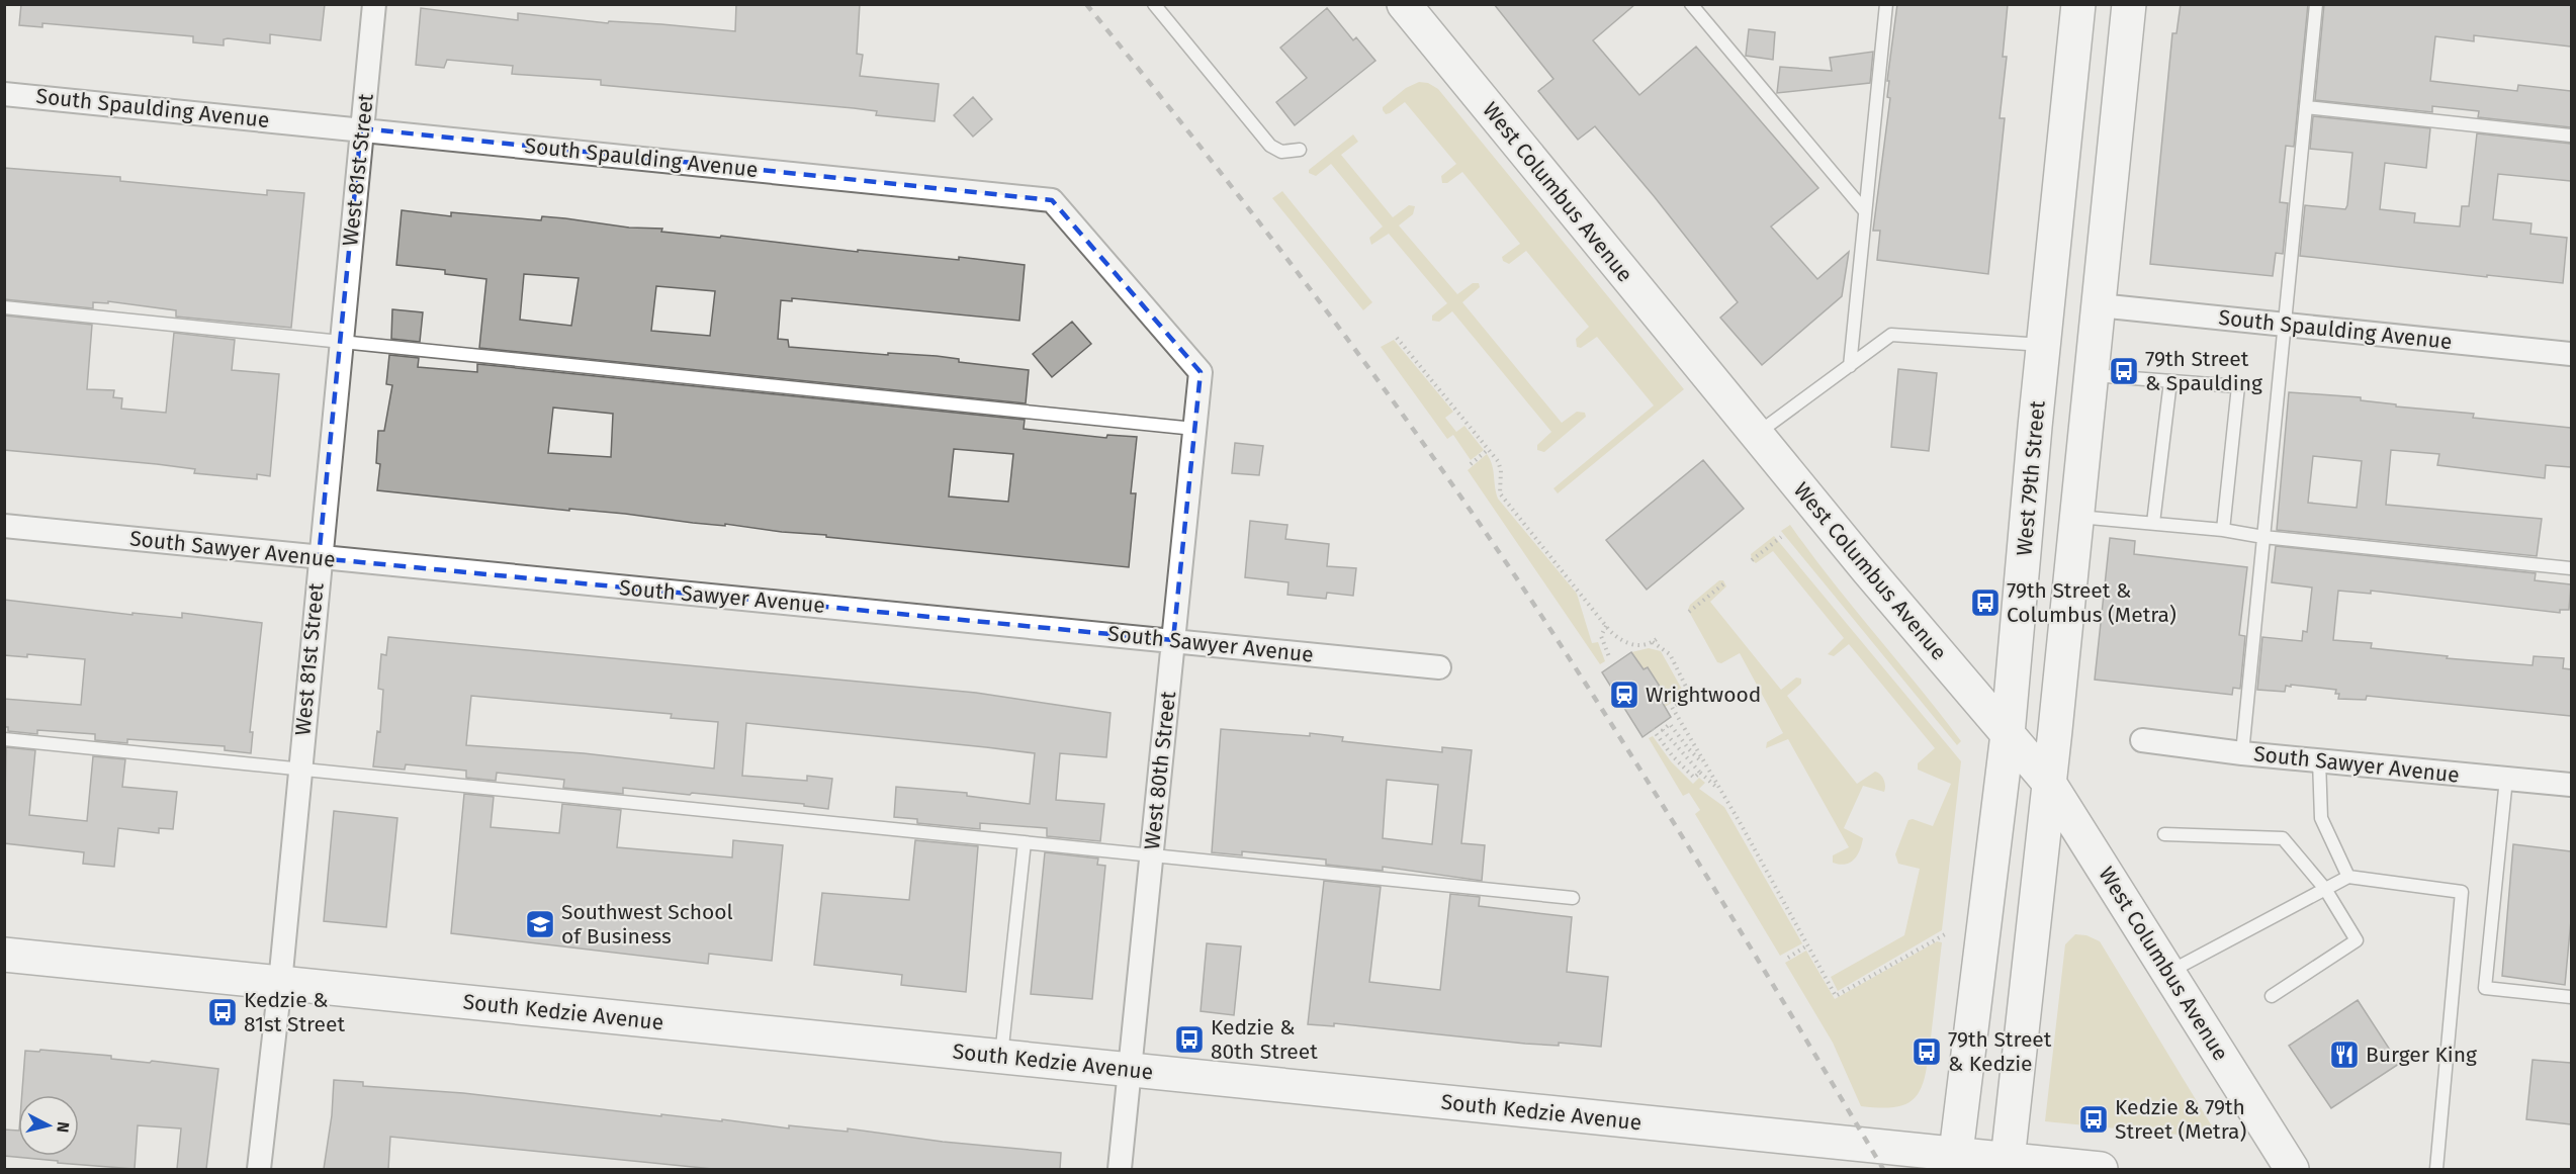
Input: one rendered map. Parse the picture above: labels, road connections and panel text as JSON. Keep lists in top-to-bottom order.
{
  "streets": {
    "main road": ["West Columbus Avenue", "West 79th Street", "South Kedzie Avenue"],
    "street": [
      "South Spaulding Avenue",
      "West 81st Street",
      "South Sawyer Avenue",
      "West 80th Street"
    ]
  },
  "crossings": [
    ["South Spaulding Avenue", "West 81st Street"],
    ["South Spaulding Avenue", "West 80th Street"],
    ["West 81st Street", "South Sawyer Avenue"],
    ["West 81st Street", "South Kedzie Avenue"],
    ["West Columbus Avenue", "West 79th Street"],
    ["West 79th Street", "South Kedzie Avenue"],
    ["South Sawyer Avenue", "West 80th Street"],
    ["West 80th Street", "South Kedzie Avenue"]
  ],
  "places": {
    "bus stop": [
      "79th Street & Spaulding",
      "79th Street & Columbus (Metra)",
      "Kedzie & 81st Street",
      "Kedzie & 80th Street",
      "79th Street & Kedzie",
      "Kedzie & 79th Street (Metra)"
    ],
    "station": ["Wrightwood"],
    "school or university": ["Southwest School of Business"],
    "restaurant": ["Burger King"]
  },
  "north": "right"
}
